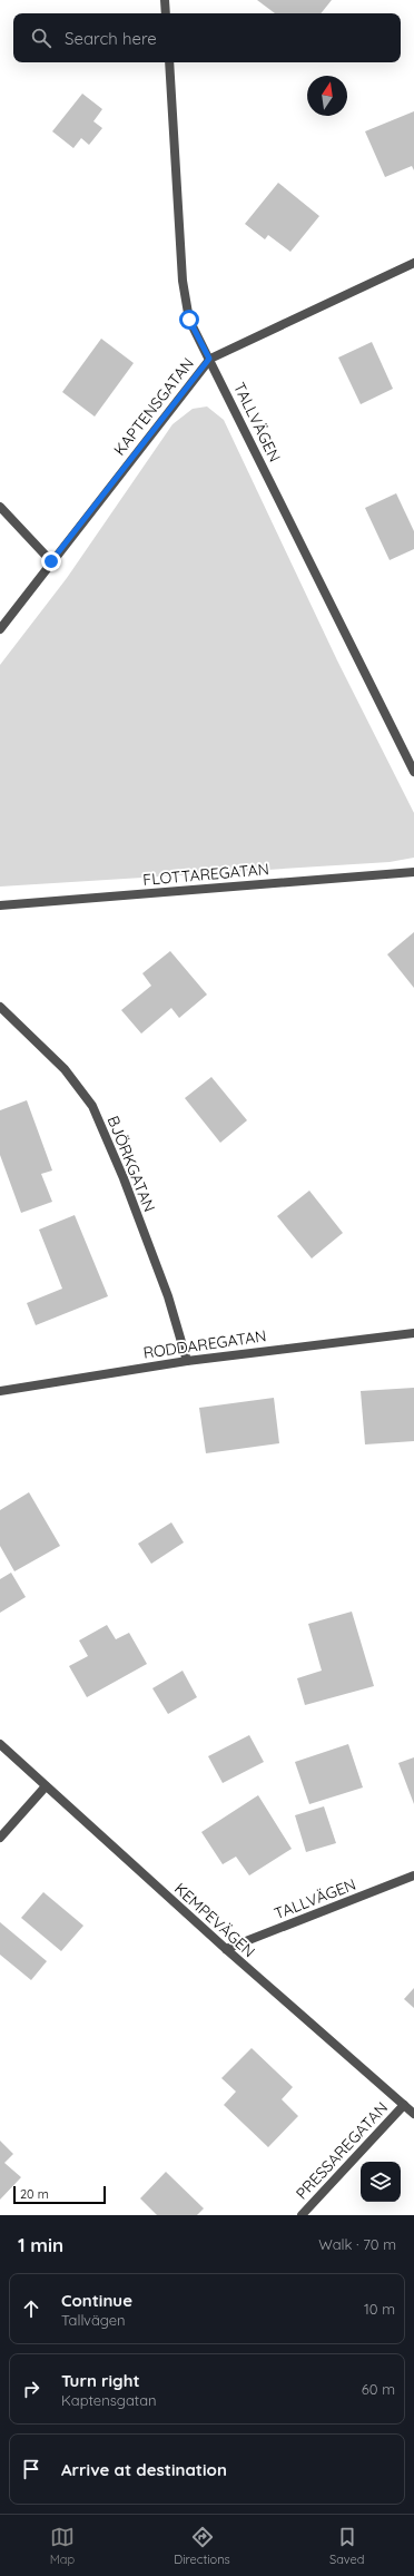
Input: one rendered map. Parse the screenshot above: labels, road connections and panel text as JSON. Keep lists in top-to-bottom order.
{
  "streets": {
    "street": [
      "KAPTENSGATAN",
      "TALLVÄGEN",
      "FLOTTAREGATAN",
      "BJÖRKGATAN",
      "RODDAREGATAN",
      "KEMPEVÄGEN",
      "PRESSAREGATAN"
    ]
  },
  "crossings": [
    ["KAPTENSGATAN", "TALLVÄGEN"],
    ["TALLVÄGEN", "KEMPEVÄGEN"],
    ["BJÖRKGATAN", "RODDAREGATAN"],
    ["KEMPEVÄGEN", "PRESSAREGATAN"]
  ],
  "scale_bar": "20 m",
  "north": "top",
  "page": {
    "search": "Search here",
    "scale": "20 m",
    "heading": ["1 min", "Walk · 70 m"],
    "list": [
      ["Continue", "Tallvägen", "10 m"],
      ["Turn right", "Kaptensgatan", "60 m"],
      "Arrive at destination"
    ],
    "nav": ["Map", "Directions", "Saved"]
  }
}
